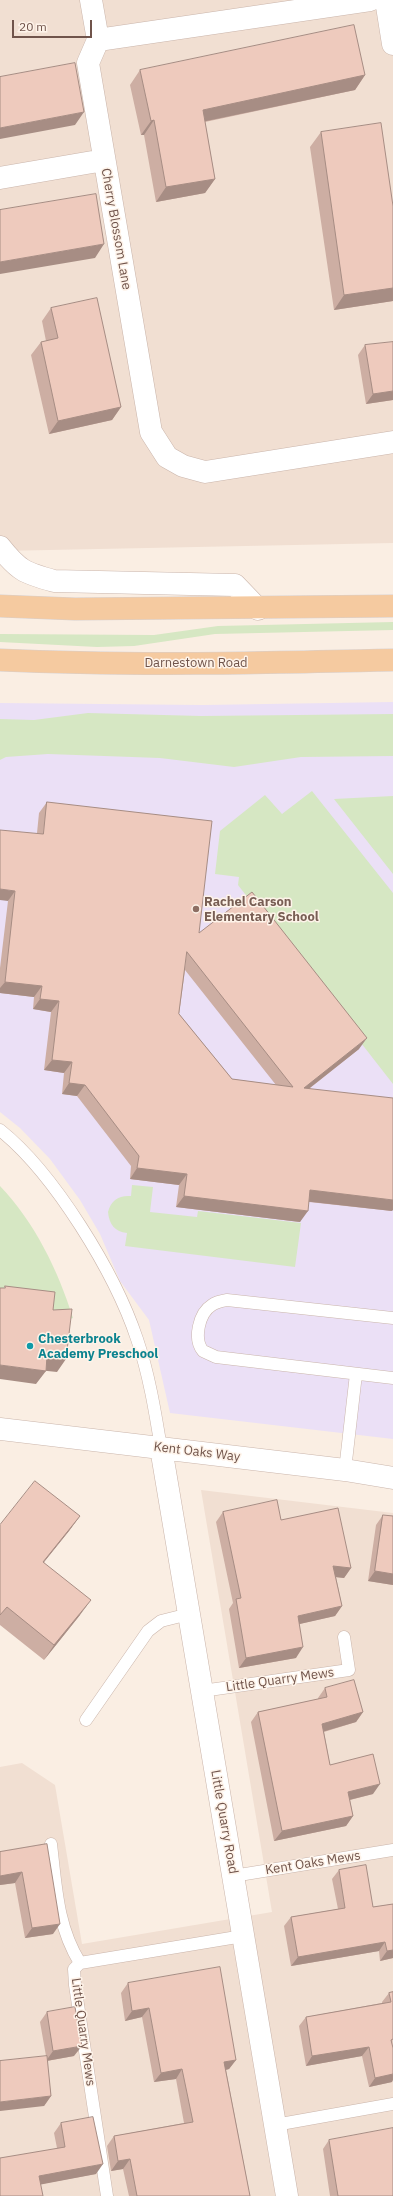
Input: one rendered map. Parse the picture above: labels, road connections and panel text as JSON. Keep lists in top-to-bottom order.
{
  "streets": {
    "main road": ["Darnestown Road"],
    "street": ["Cherry Blossom Lane", "Kent Oaks Way", "Little Quarry Road"],
    "lane": ["Little Quarry Mews", "Kent Oaks Mews"]
  },
  "crossings": [
    ["Kent Oaks Way", "Little Quarry Road"],
    ["Little Quarry Mews", "Little Quarry Road"],
    ["Little Quarry Road", "Kent Oaks Mews"]
  ],
  "places": ["Rachel Carson Elementary School", "Chesterbrook Academy Preschool"],
  "scale_bar": "20 m"
}
